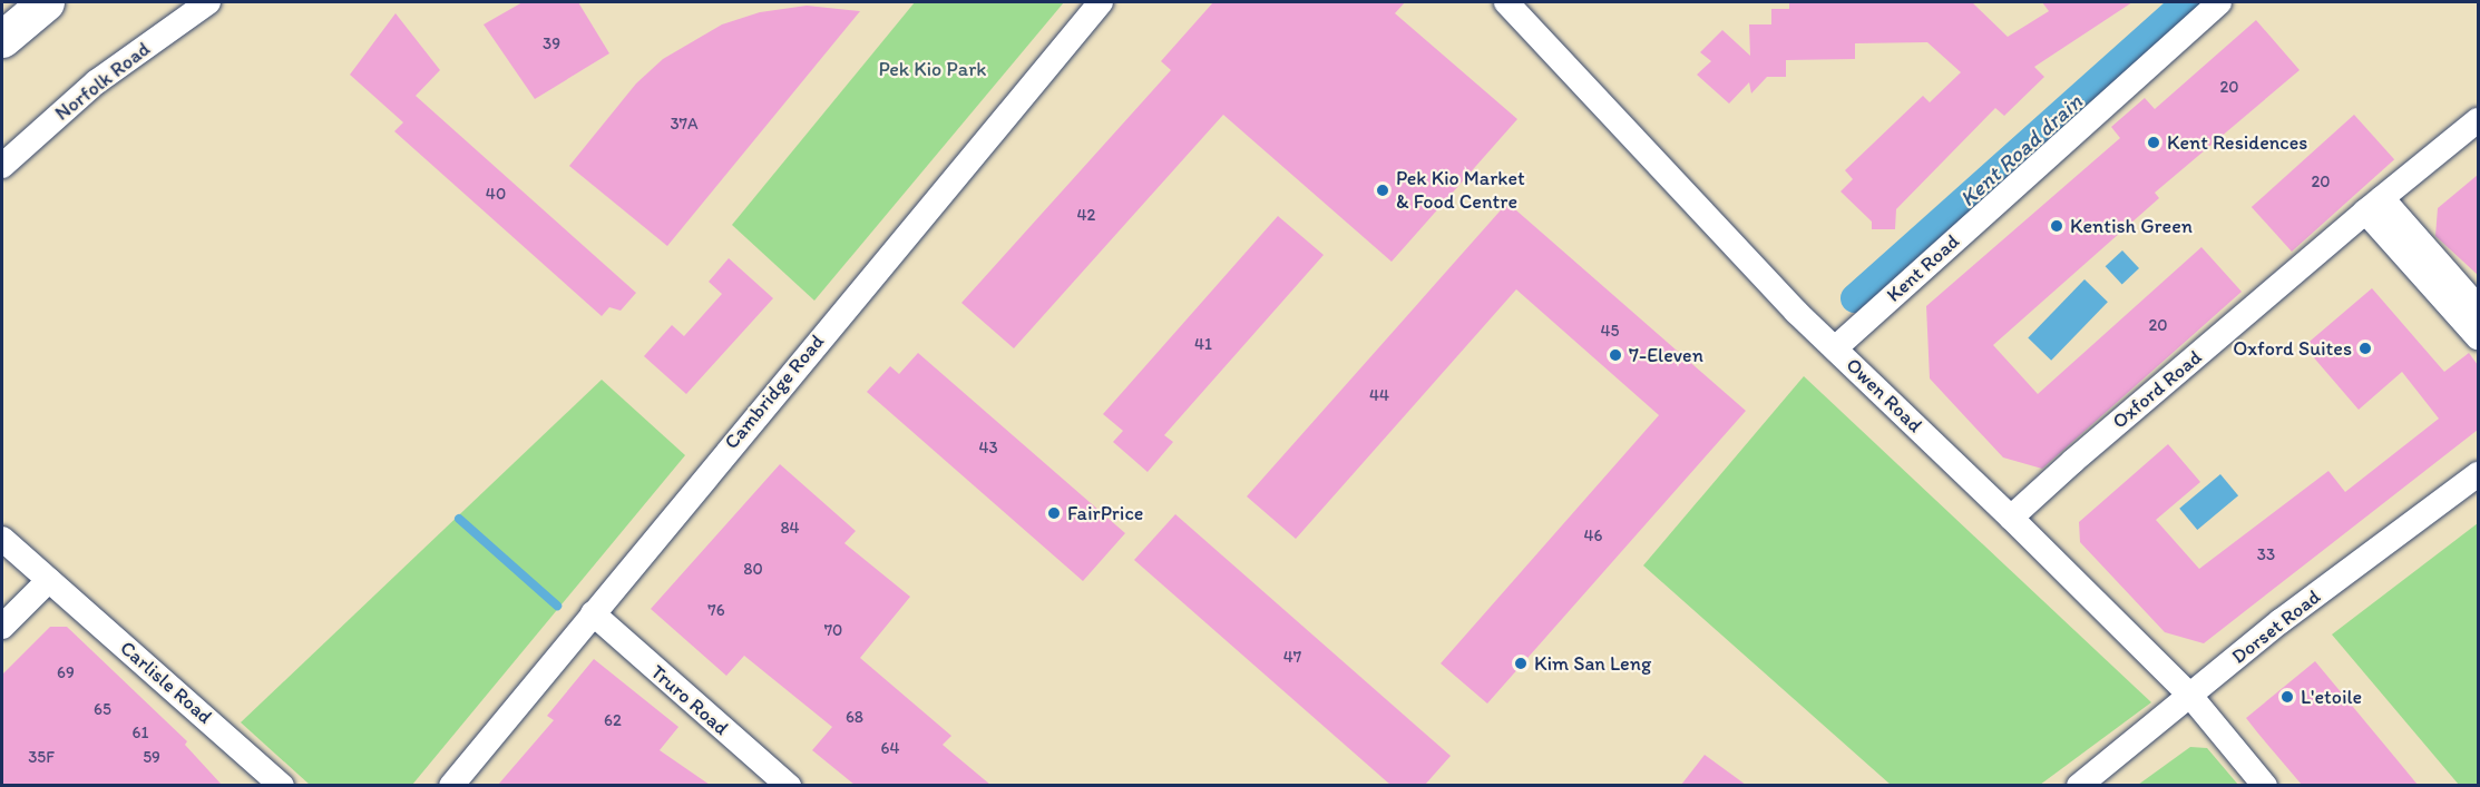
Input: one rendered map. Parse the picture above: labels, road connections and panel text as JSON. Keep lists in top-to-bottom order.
{
  "streets": {
    "street": [
      "Norfolk Road",
      "Kent Road",
      "Oxford Road",
      "Cambridge Road",
      "Owen Road",
      "Dorset Road",
      "Carlisle Road",
      "Truro Road"
    ]
  },
  "crossings": [
    ["Kent Road", "Owen Road"],
    ["Oxford Road", "Owen Road"],
    ["Cambridge Road", "Truro Road"],
    ["Owen Road", "Dorset Road"]
  ],
  "water": ["Kent Road drain"],
  "parks": ["Pek Kio Park"],
  "places": [
    "Kent Residences",
    "Pek Kio Market & Food Centre",
    "Kentish Green",
    "Oxford Suites",
    "7-Eleven",
    "FairPrice",
    "Kim San Leng",
    "L'etoile"
  ],
  "house_numbers": [
    "39",
    "20",
    "37A",
    "20",
    "40",
    "42",
    "20",
    "45",
    "41",
    "44",
    "43",
    "84",
    "46",
    "33",
    "80",
    "76",
    "70",
    "47",
    "69",
    "65",
    "68",
    "62",
    "61",
    "64",
    "35F",
    "59"
  ]
}
